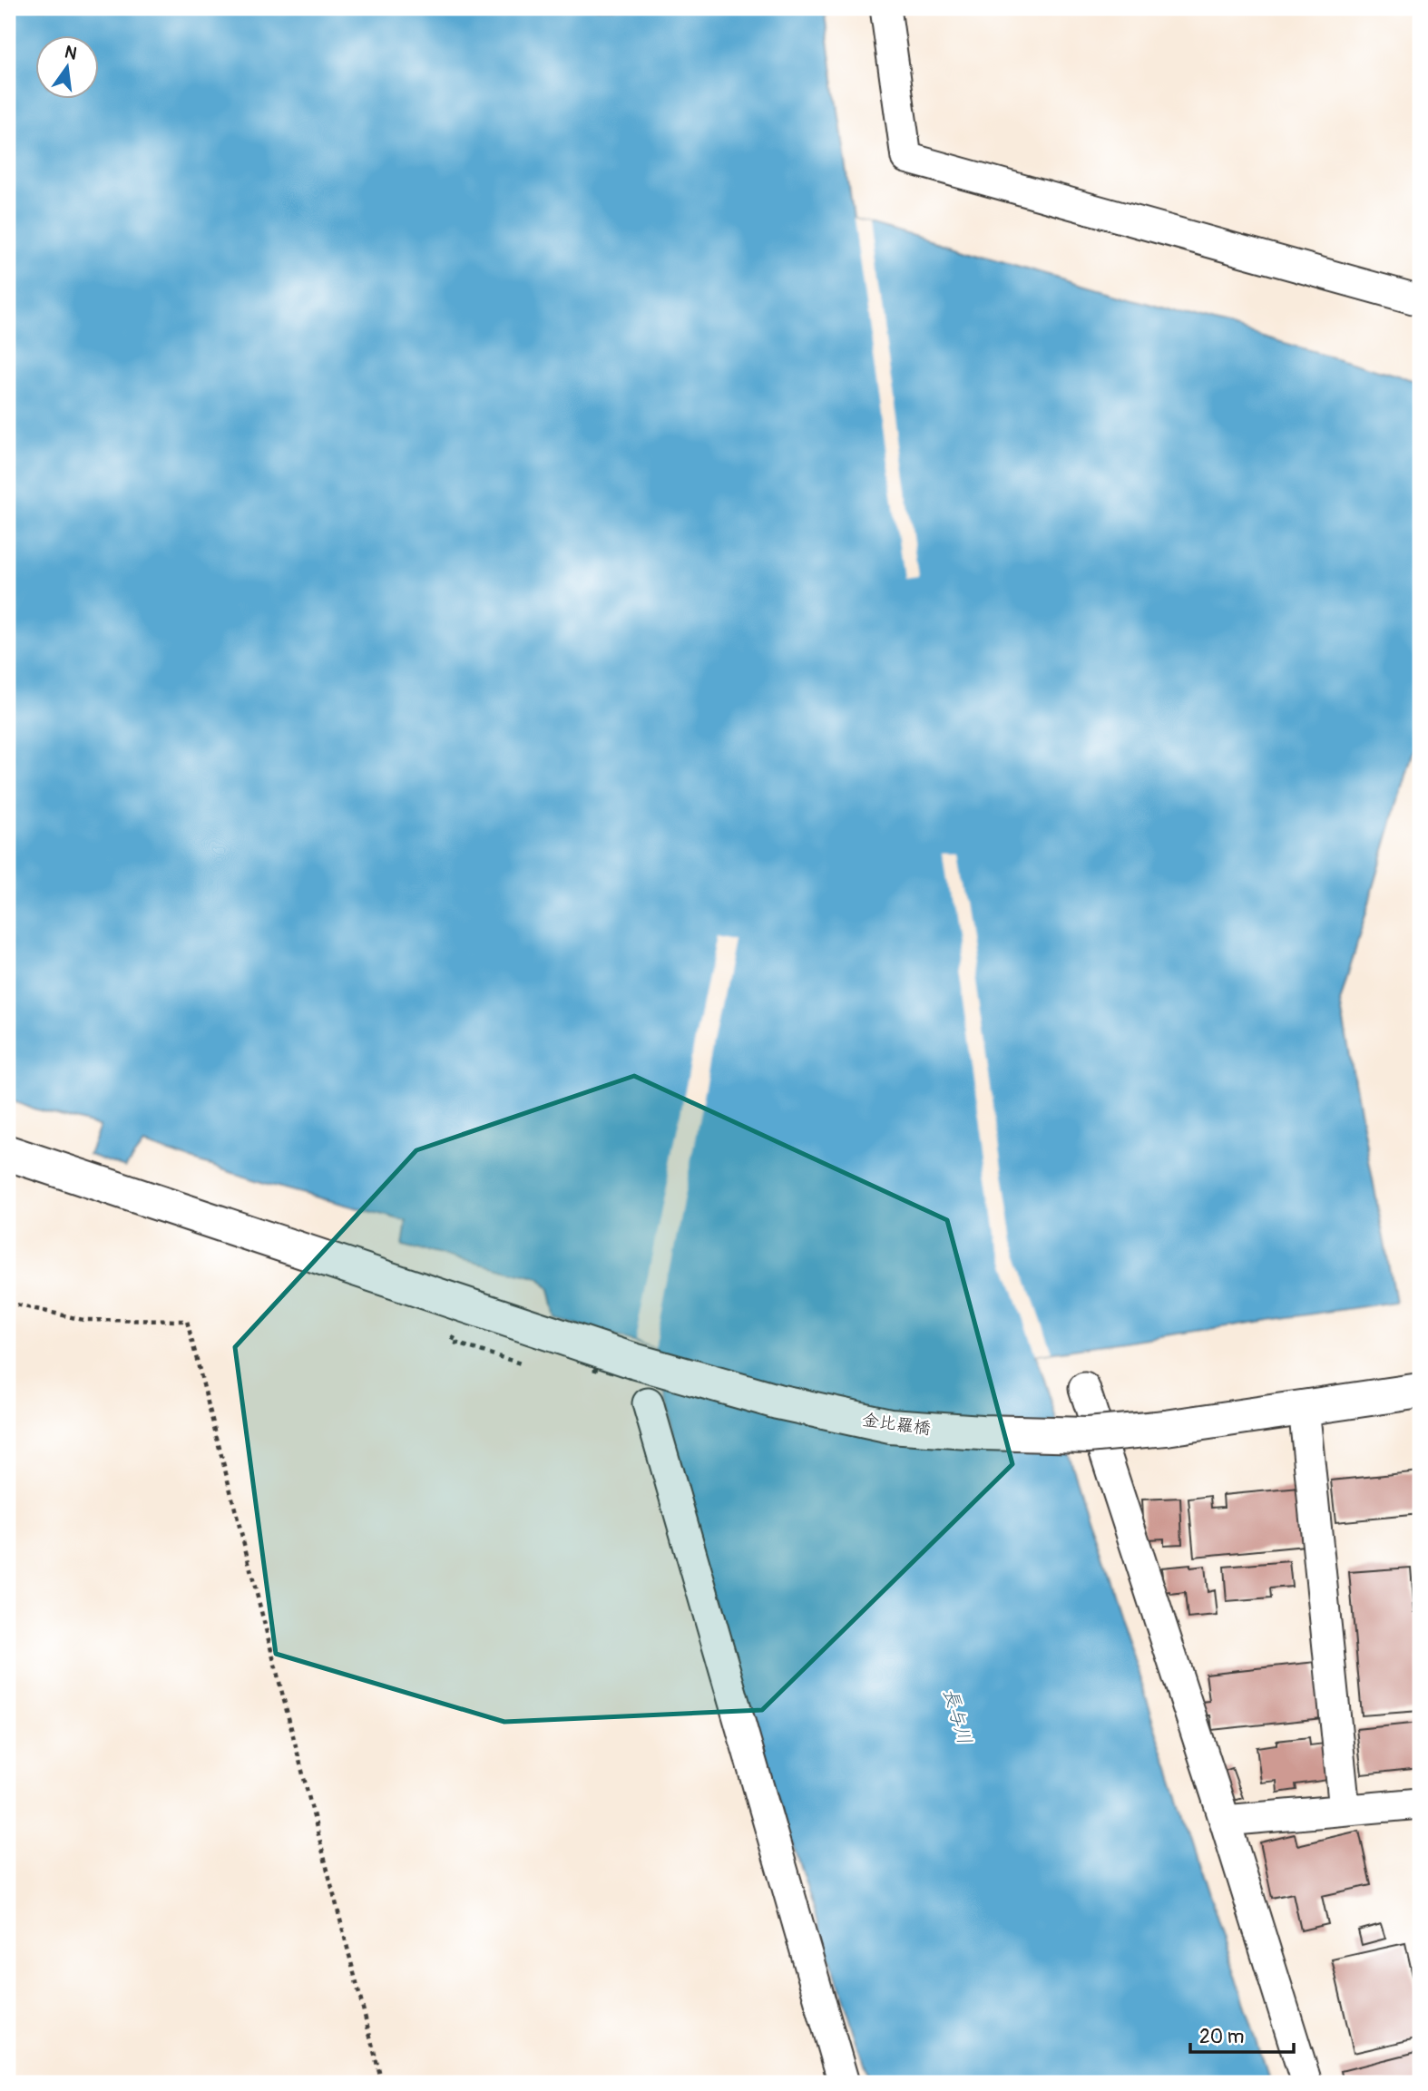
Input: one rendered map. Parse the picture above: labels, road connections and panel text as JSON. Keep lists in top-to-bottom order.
{
  "streets": {
    "street": ["金比羅橋"]
  },
  "water": ["長与川"],
  "scale_bar": "20 m",
  "north": "top"
}
